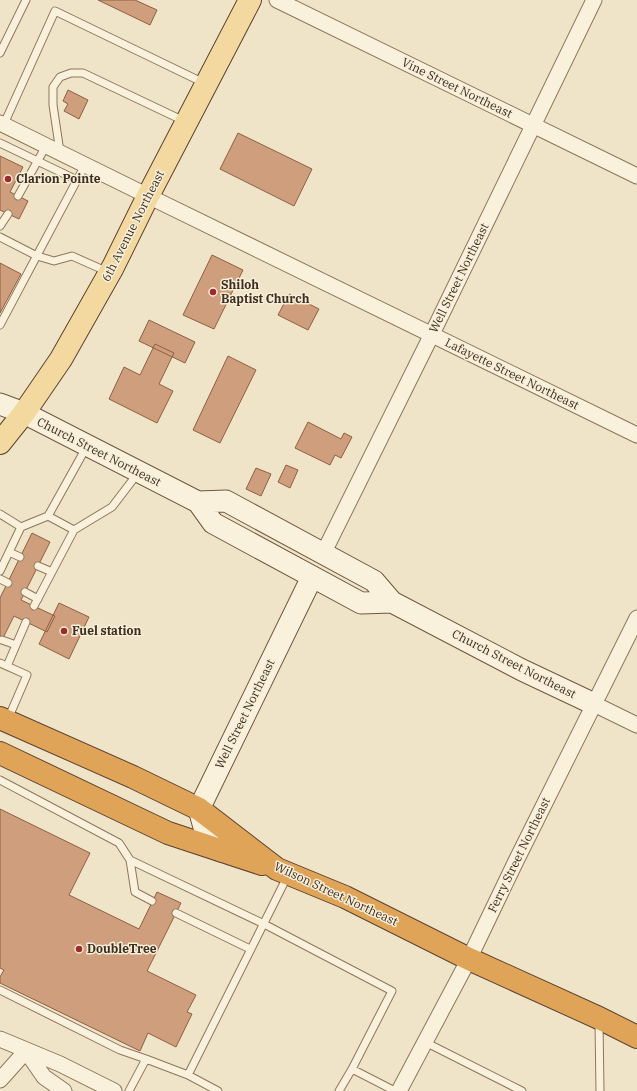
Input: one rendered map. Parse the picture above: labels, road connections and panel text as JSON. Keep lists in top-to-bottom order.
{
  "streets": {
    "highway": ["Wilson Street Northeast"],
    "main road": ["6th Avenue Northeast"],
    "street": [
      "Vine Street Northeast",
      "Well Street Northeast",
      "Lafayette Street Northeast",
      "Church Street Northeast",
      "Ferry Street Northeast"
    ]
  },
  "crossings": [
    ["Vine Street Northeast", "Well Street Northeast"],
    ["6th Avenue Northeast", "Lafayette Street Northeast"],
    ["6th Avenue Northeast", "Church Street Northeast"],
    ["Well Street Northeast", "Lafayette Street Northeast"],
    ["Well Street Northeast", "Church Street Northeast"],
    ["Well Street Northeast", "Wilson Street Northeast"],
    ["Church Street Northeast", "Ferry Street Northeast"],
    ["Ferry Street Northeast", "Wilson Street Northeast"]
  ],
  "places": [
    "Clarion Pointe",
    "Shiloh Baptist Church",
    "Fuel station",
    "DoubleTree"
  ]
}
